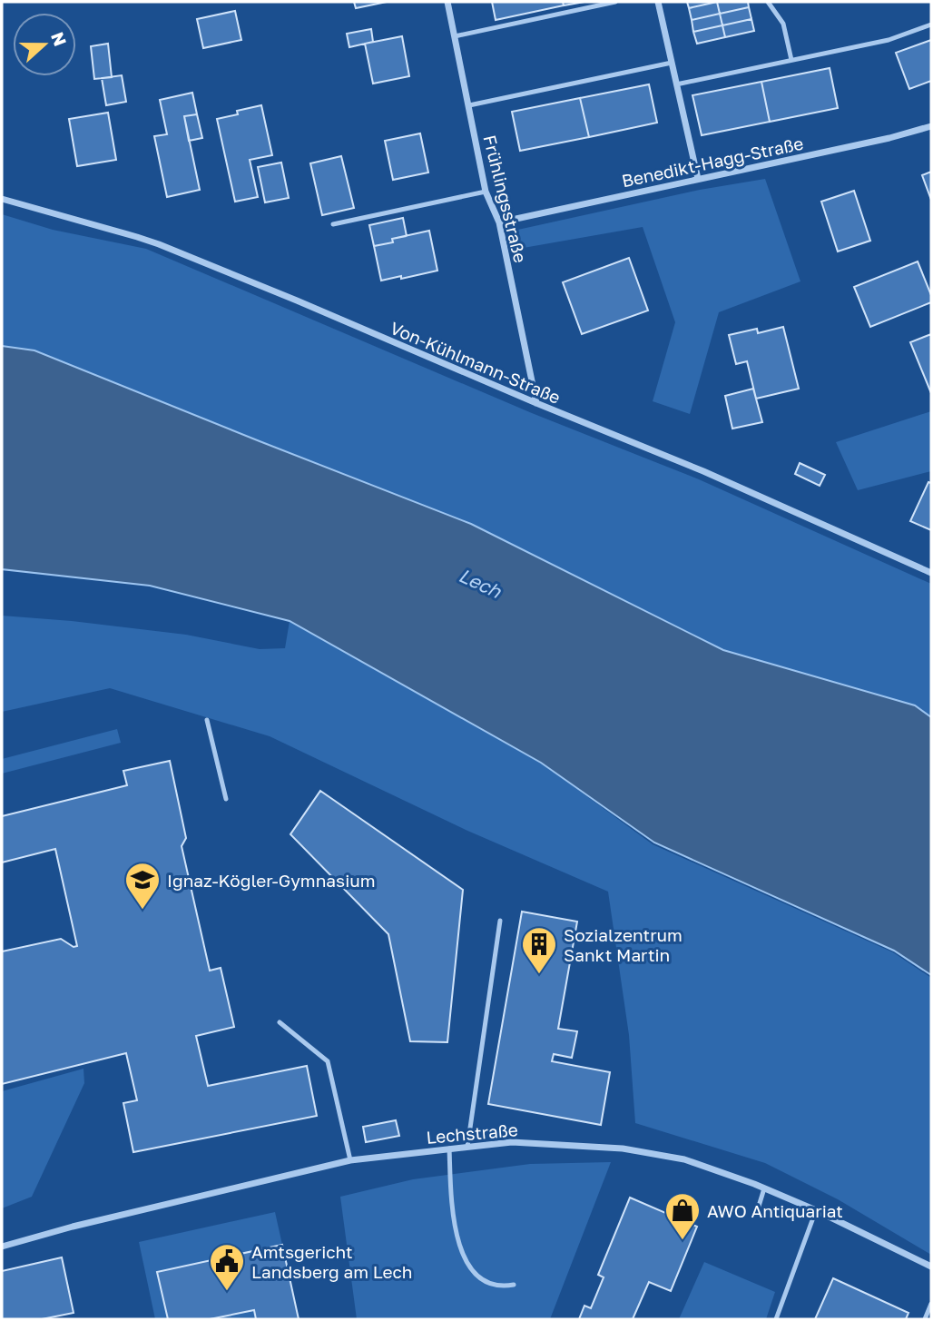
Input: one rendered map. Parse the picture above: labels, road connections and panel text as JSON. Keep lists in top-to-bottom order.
{
  "streets": {
    "street": [
      "Benedikt-Hagg-Straße",
      "Frühlingsstraße",
      "Von-Kühlmann-Straße",
      "Lechstraße"
    ]
  },
  "crossings": [
    ["Benedikt-Hagg-Straße", "Frühlingsstraße"],
    ["Frühlingsstraße", "Von-Kühlmann-Straße"]
  ],
  "water": ["Lech"],
  "places": {
    "school or university": ["Ignaz-Kögler-Gymnasium"],
    "building": ["Sozialzentrum Sankt Martin"],
    "shop": ["AWO Antiquariat"],
    "public building": ["Amtsgericht Landsberg am Lech"]
  },
  "north": "right"
}
